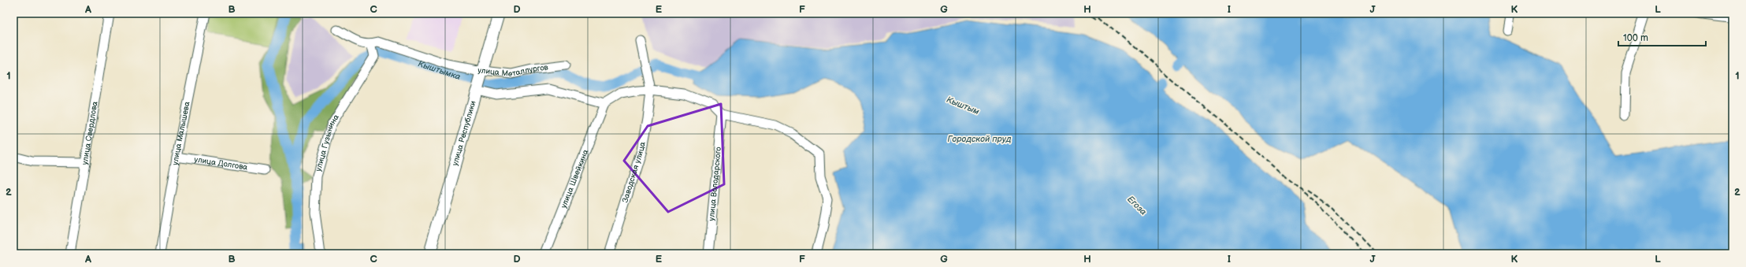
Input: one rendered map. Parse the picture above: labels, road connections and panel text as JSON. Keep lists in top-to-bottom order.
{
  "streets": {
    "main road": ["улица Республики"],
    "street": [
      "улица Металлургов",
      "улица Свердлова",
      "улица Малышева",
      "улица Гузынина",
      "улица Долгова",
      "Заводская улица",
      "улица Швейкина",
      "улица Володарского"
    ]
  },
  "crossings": [
    ["улица Металлургов", "улица Республики"],
    ["улица Металлургов", "улица Гузынина"],
    ["улица Малышева", "улица Долгова"]
  ],
  "water": [
    "Кыштымка",
    "Кыштым",
    "Городской пруд",
    "Егоза"
  ],
  "scale_bar": "100 m",
  "grid": {
    "columns": [
      "A",
      "B",
      "C",
      "D",
      "E",
      "F",
      "G",
      "H",
      "I",
      "J",
      "K",
      "L"
    ],
    "rows": ["1", "2"]
  }
}
